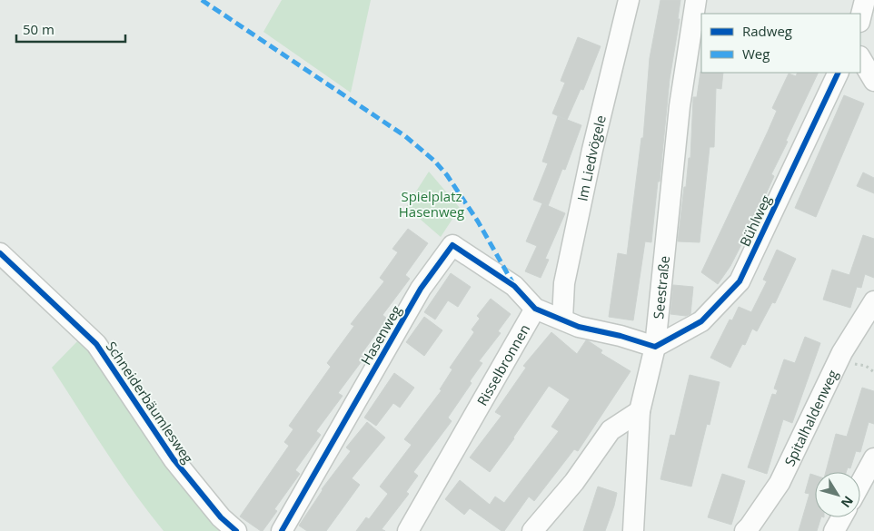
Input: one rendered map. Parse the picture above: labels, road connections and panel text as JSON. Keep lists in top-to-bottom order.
{
  "streets": {
    "street": [
      "Im Liedvögele",
      "Bühlweg",
      "Seestraße",
      "Hasenweg",
      "Risselbronnen",
      "Schneiderbäumlesweg",
      "Spitalhaldenweg"
    ]
  },
  "crossings": [
    ["Im Liedvögele", "Risselbronnen"],
    ["Bühlweg", "Seestraße"],
    ["Bühlweg", "Risselbronnen"],
    ["Seestraße", "Risselbronnen"],
    ["Hasenweg", "Risselbronnen"]
  ],
  "parks": ["Spielplatz Hasenweg"],
  "legend": ["Radweg", "Weg"],
  "scale_bar": "50 m",
  "north": "bottom right"
}
